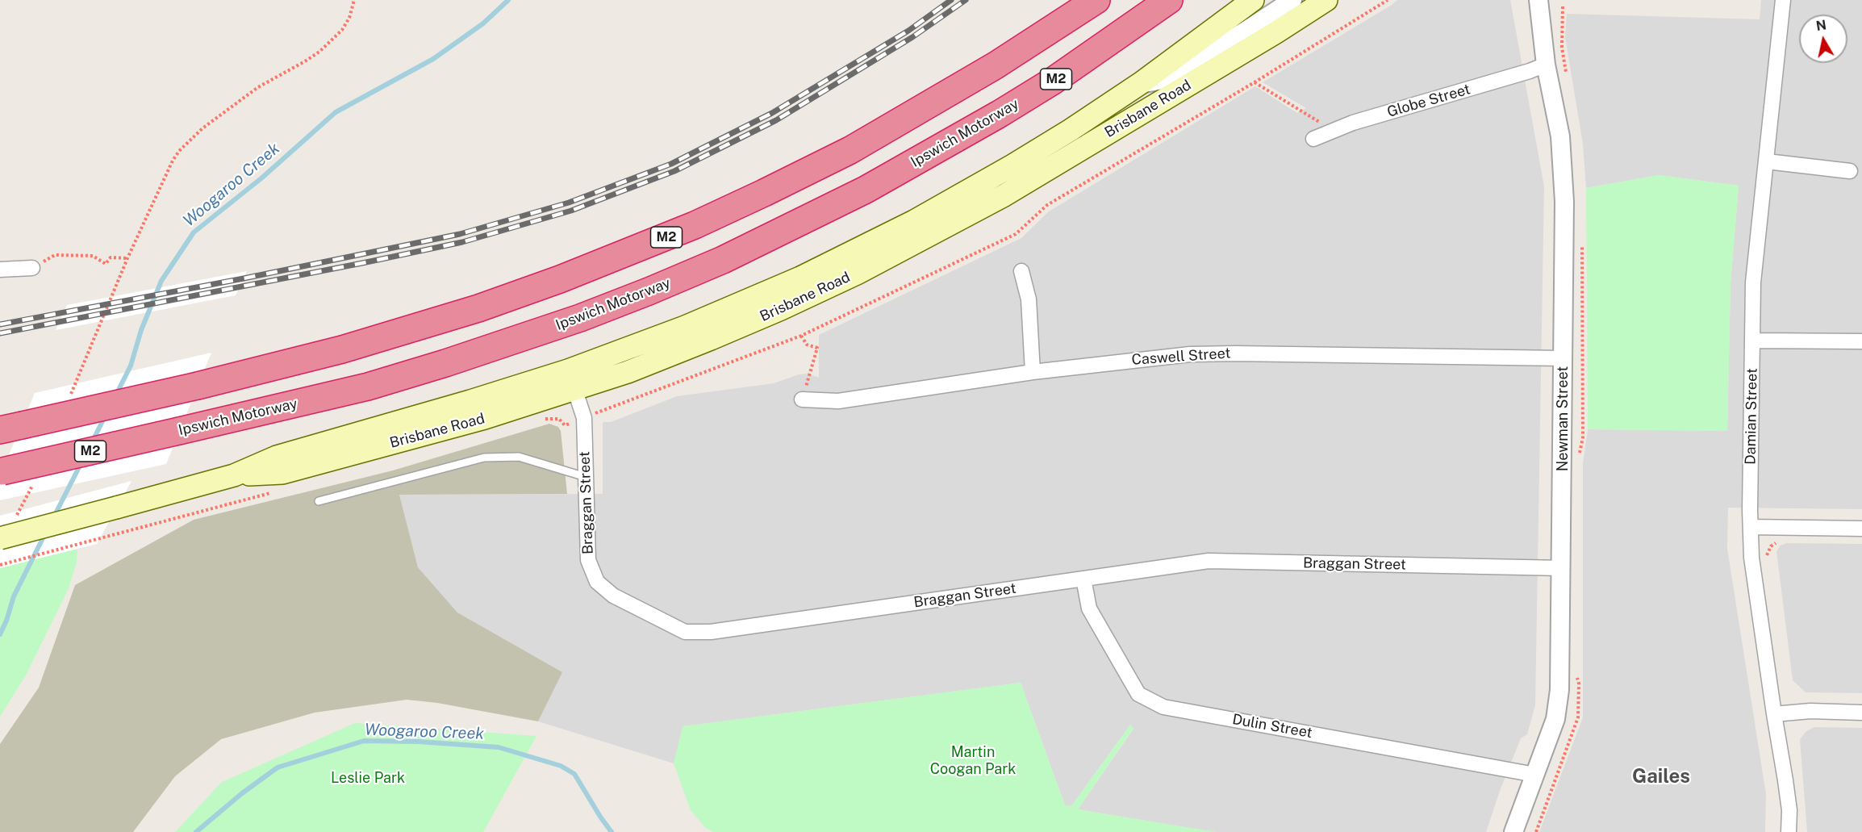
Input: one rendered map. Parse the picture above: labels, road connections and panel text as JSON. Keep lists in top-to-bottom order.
{
  "streets": {
    "highway": ["M2", "Ipswich Motorway"],
    "main road": ["Brisbane Road"],
    "street": [
      "Globe Street",
      "Caswell Street",
      "Damian Street",
      "Newman Street",
      "Braggan Street",
      "Dulin Street"
    ]
  },
  "crossings": [
    ["Globe Street", "Newman Street"],
    ["Brisbane Road", "Braggan Street"],
    ["Caswell Street", "Newman Street"],
    ["Newman Street", "Braggan Street"],
    ["Newman Street", "Dulin Street"],
    ["Braggan Street", "Dulin Street"]
  ],
  "districts": ["Gailes"],
  "water": ["Woogaroo Creek"],
  "parks": ["Martin Coogan Park", "Leslie Park"],
  "north": "top"
}
